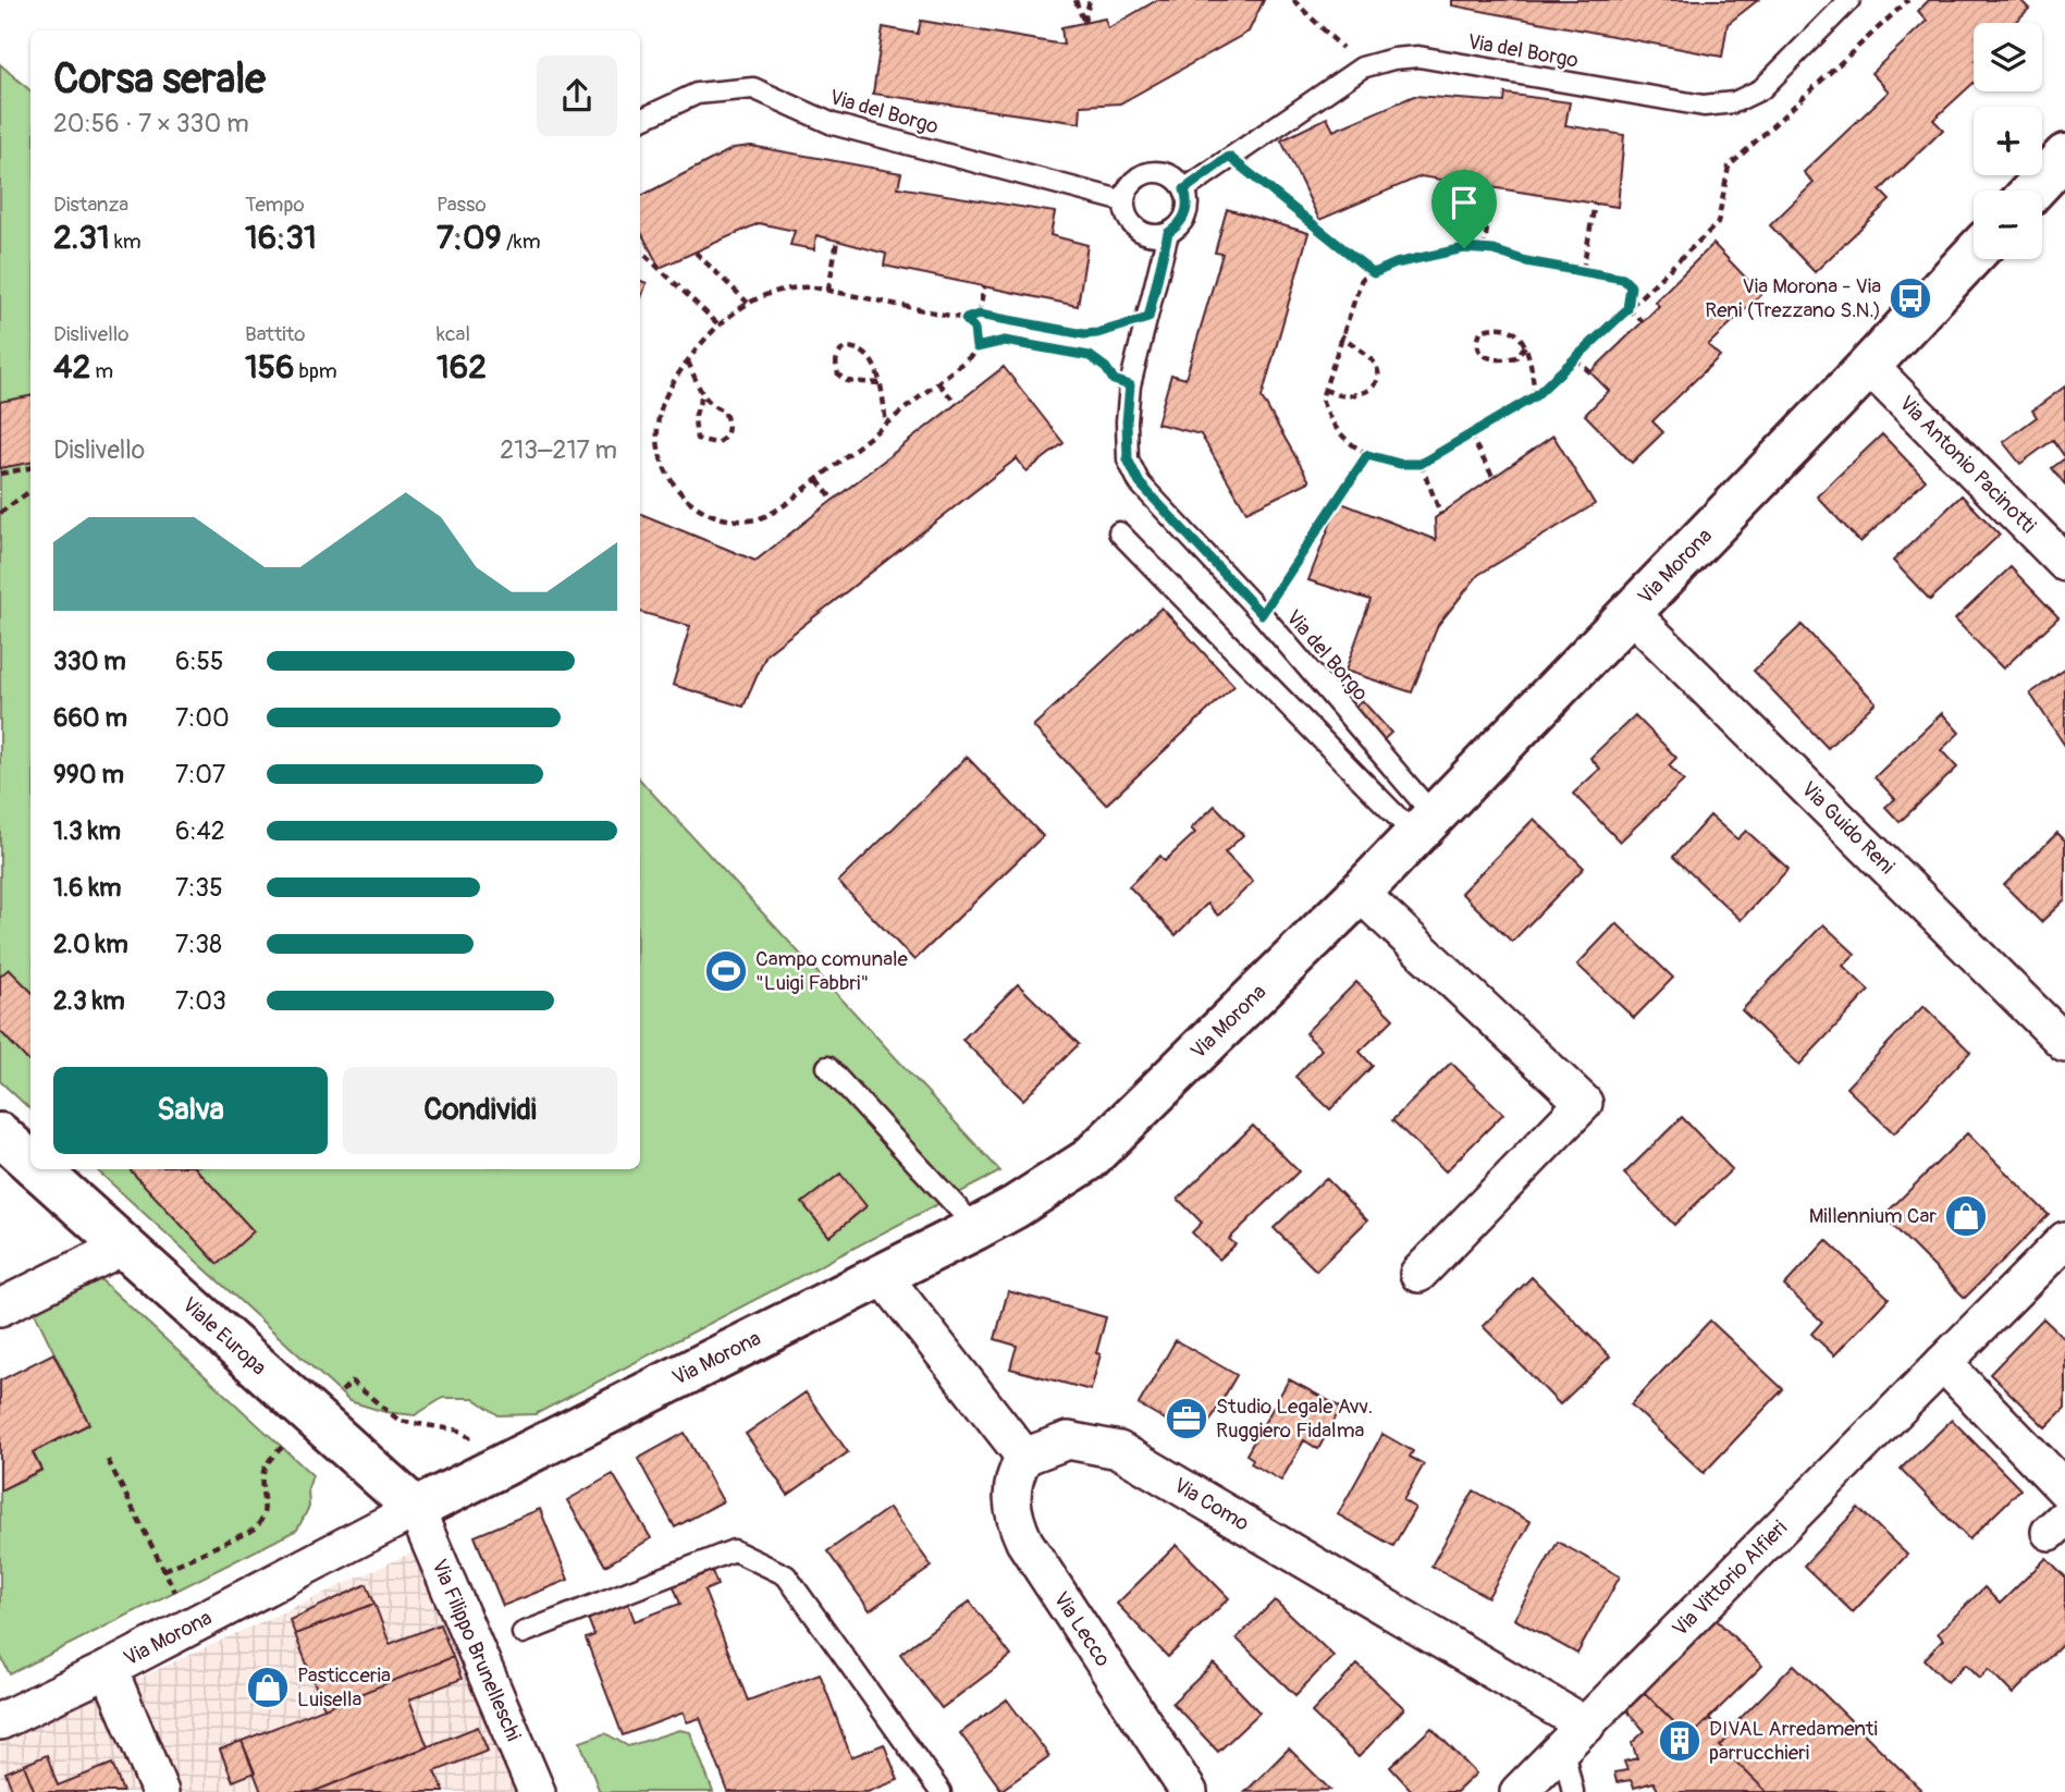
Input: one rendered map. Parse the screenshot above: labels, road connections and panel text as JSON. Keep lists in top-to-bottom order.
{
  "streets": {
    "main road": ["Via Morona", "Viale Europa"],
    "street": [
      "Via Antonio Pacinotti",
      "Via Guido Reni",
      "Via Como",
      "Via Vittorio Alfieri",
      "Via Lecco",
      "Via Filippo Brunelleschi"
    ],
    "lane": ["Via del Borgo"]
  },
  "crossings": [
    ["Via del Borgo", "Via Morona"],
    ["Via Antonio Pacinotti", "Via Morona"],
    ["Via Morona", "Via Guido Reni"],
    ["Via Morona", "Viale Europa"],
    ["Via Morona", "Via Filippo Brunelleschi"],
    ["Viale Europa", "Via Filippo Brunelleschi"],
    ["Via Como", "Via Vittorio Alfieri"],
    ["Via Como", "Via Lecco"]
  ],
  "places": {
    "bus stop": ["Via Morona - Via Reni (Trezzano S.N.)"],
    "sports": ["Campo comunale \"Luigi Fabbri\""],
    "shop": ["Millennium Car", "Pasticceria Luisella"],
    "office": ["Studio Legale Avv. Ruggiero Fidalma"],
    "building": ["DIVAL Arredamenti parrucchieri"]
  },
  "page": {
    "map_buttons": ["+", "−"],
    "heading": ["Corsa serale", "20:56 · 7 × 330 m"],
    "stats": [
      ["Distanza", "2.31 km"],
      ["Tempo", "16:31"],
      ["Passo", "7:09 /km"],
      ["Dislivello", "42 m"],
      ["Battito", "156 bpm"],
      ["kcal", "162"]
    ],
    "chart": ["Dislivello", "213–217 m"],
    "list": [
      {
        "name": "330 m",
        "note": "6:55"
      },
      {
        "name": "660 m",
        "note": "7:00"
      },
      {
        "name": "990 m",
        "note": "7:07"
      },
      {
        "name": "1.3 km",
        "note": "6:42"
      },
      {
        "name": "1.6 km",
        "note": "7:35"
      },
      {
        "name": "2.0 km",
        "note": "7:38"
      },
      {
        "name": "2.3 km",
        "note": "7:03"
      }
    ],
    "buttons": ["Salva", "Condividi"]
  }
}
